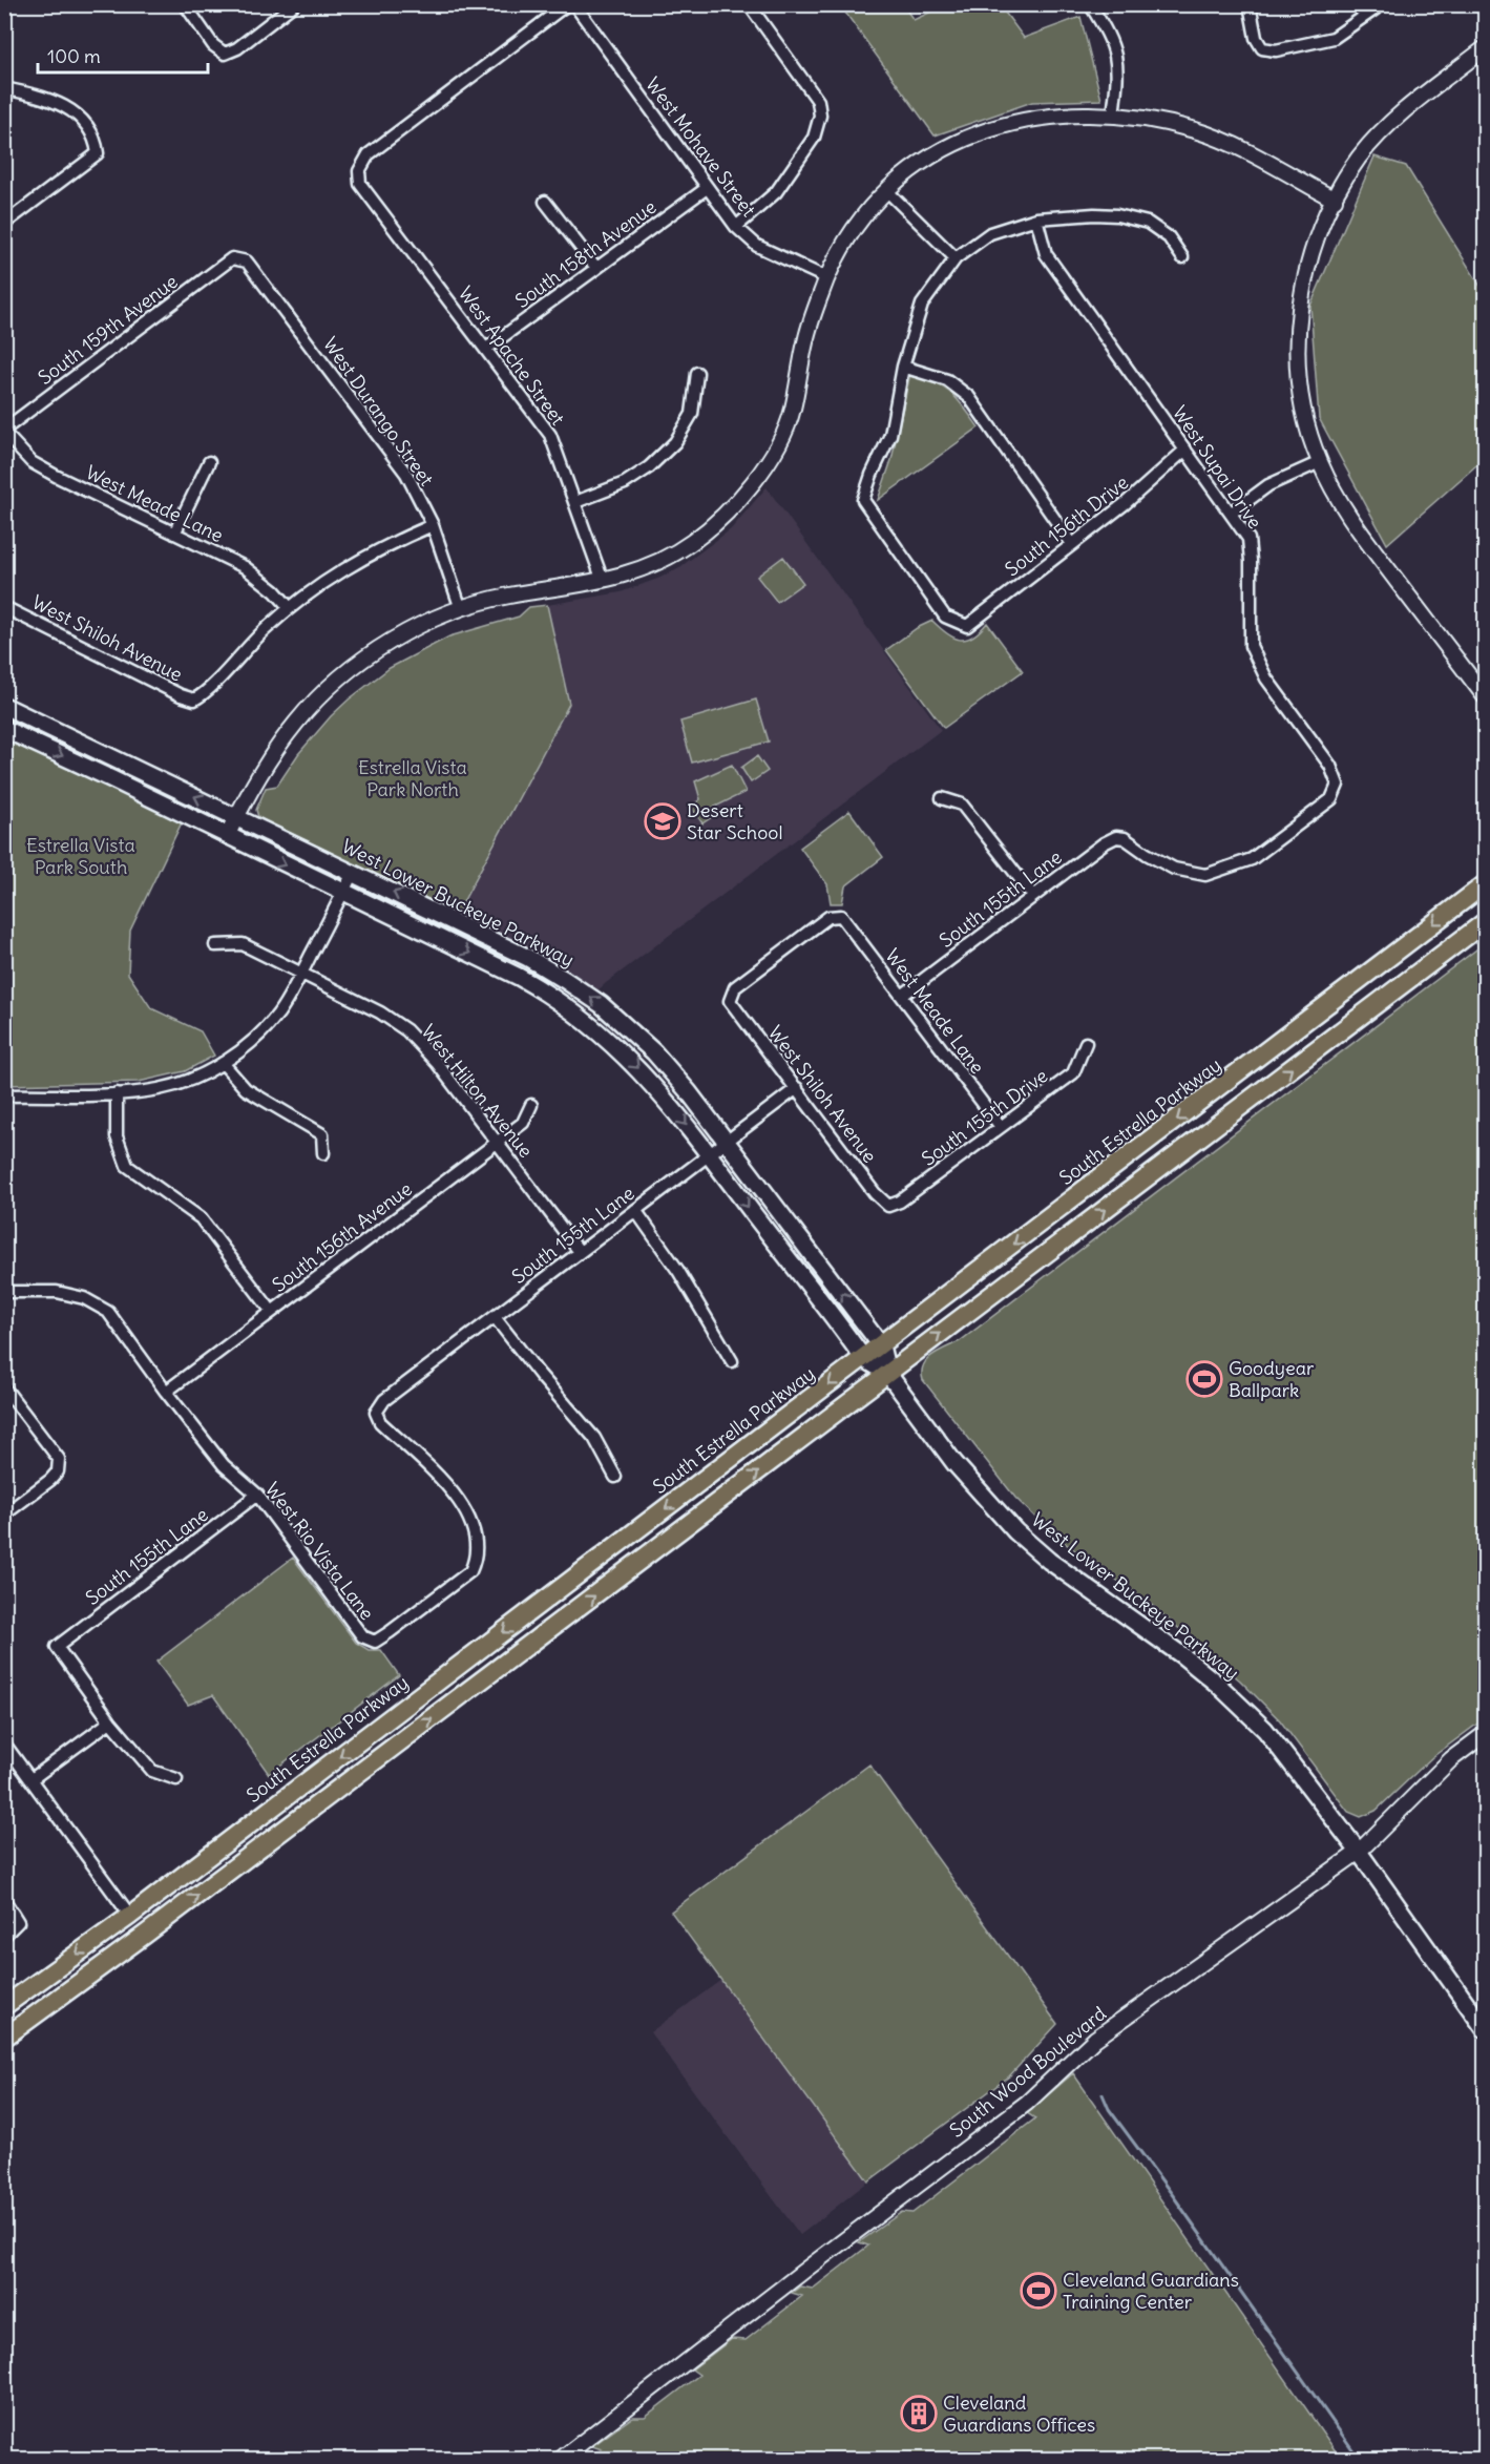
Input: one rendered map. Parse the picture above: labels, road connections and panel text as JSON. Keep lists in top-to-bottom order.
{
  "streets": {
    "main road": ["West Lower Buckeye Parkway", "South Estrella Parkway"],
    "street": [
      "West Mohave Street",
      "South 158th Avenue",
      "South 159th Avenue",
      "West Apache Street",
      "West Durango Street",
      "West Supai Drive",
      "West Meade Lane",
      "South 156th Drive",
      "West Shiloh Avenue",
      "South 155th Lane",
      "West Hilton Avenue",
      "South 155th Drive",
      "South 156th Avenue",
      "West Rio Vista Lane",
      "South Wood Boulevard"
    ]
  },
  "crossings": [
    ["West Mohave Street", "South 158th Avenue"],
    ["South 158th Avenue", "West Apache Street"],
    ["South 159th Avenue", "West Durango Street"],
    ["South 159th Avenue", "West Meade Lane"],
    ["West Supai Drive", "South 156th Drive"],
    ["West Supai Drive", "South 155th Lane"],
    ["West Meade Lane", "West Shiloh Avenue"],
    ["West Meade Lane", "South 155th Lane"],
    ["West Meade Lane", "South 155th Drive"],
    ["West Shiloh Avenue", "South 155th Lane"],
    ["West Shiloh Avenue", "South 155th Drive"],
    ["South 155th Lane", "West Lower Buckeye Parkway"],
    ["South 155th Lane", "West Hilton Avenue"],
    ["South 155th Lane", "West Rio Vista Lane"],
    ["West Lower Buckeye Parkway", "South Estrella Parkway"],
    ["West Lower Buckeye Parkway", "South Wood Boulevard"],
    ["West Hilton Avenue", "South 156th Avenue"],
    ["South 156th Avenue", "West Rio Vista Lane"]
  ],
  "parks": ["Estrella Vista Park North", "Estrella Vista Park South"],
  "places": {
    "school or university": ["Desert Star School"],
    "sports": ["Goodyear Ballpark", "Cleveland Guardians Training Center"],
    "building": ["Cleveland Guardians Offices"]
  },
  "scale_bar": "100 m"
}
